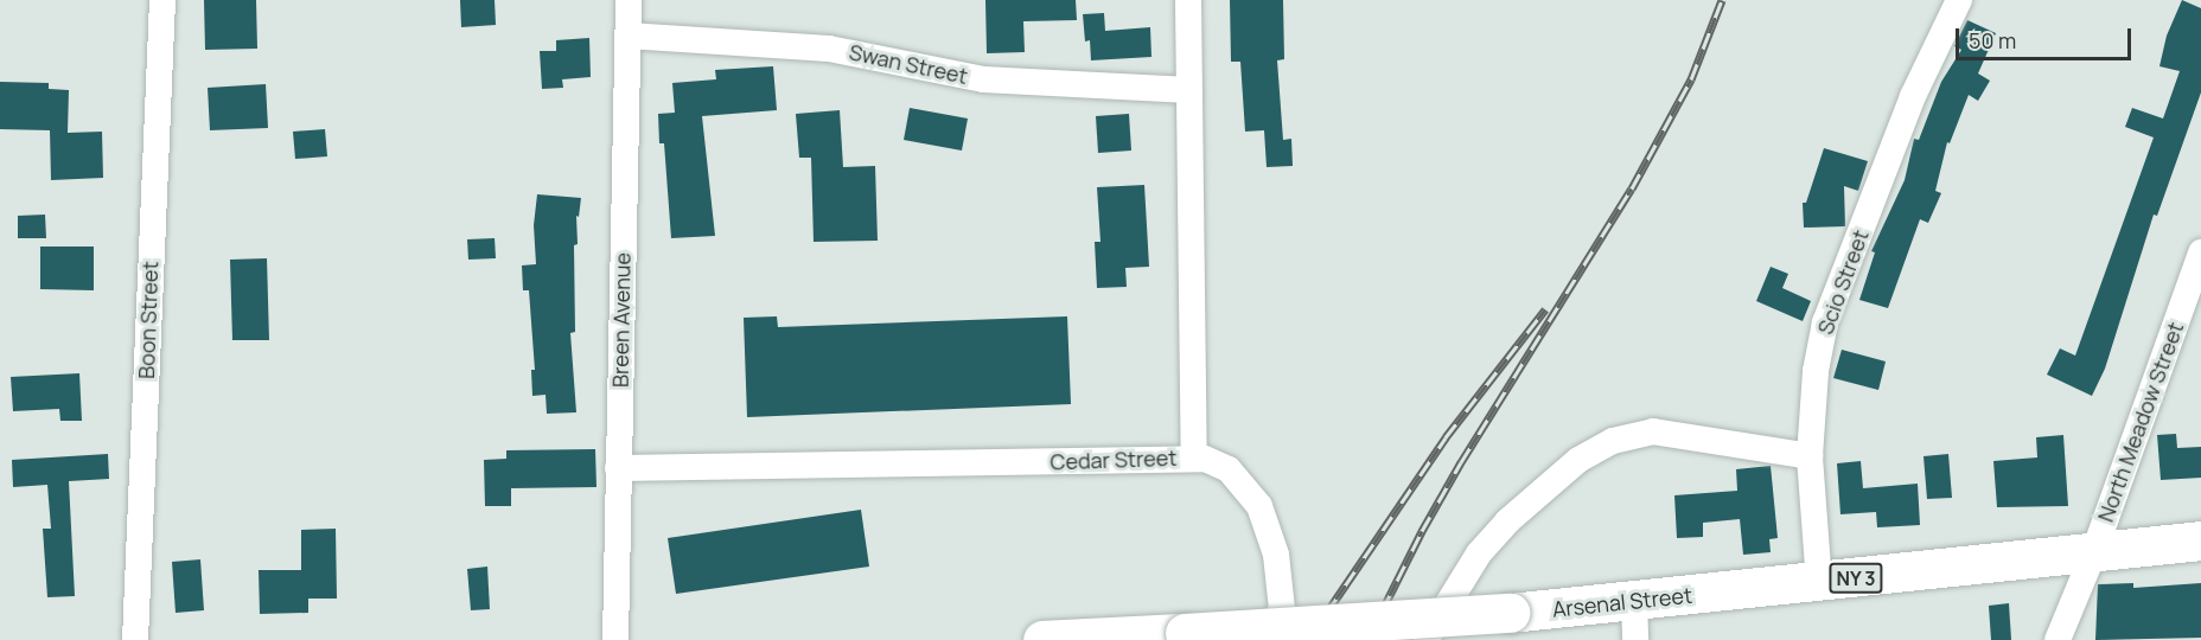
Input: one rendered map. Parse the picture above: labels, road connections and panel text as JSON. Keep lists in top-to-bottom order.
{
  "streets": {
    "highway": ["NY 3", "Arsenal Street"],
    "street": [
      "Swan Street",
      "Scio Street",
      "Boon Street",
      "Breen Avenue",
      "North Meadow Street",
      "Cedar Street"
    ]
  },
  "crossings": [
    ["Swan Street", "Breen Avenue"],
    ["Swan Street", "Cedar Street"],
    ["Scio Street", "Arsenal Street"],
    ["Breen Avenue", "Cedar Street"],
    ["North Meadow Street", "Arsenal Street"]
  ],
  "scale_bar": "50 m"
}
